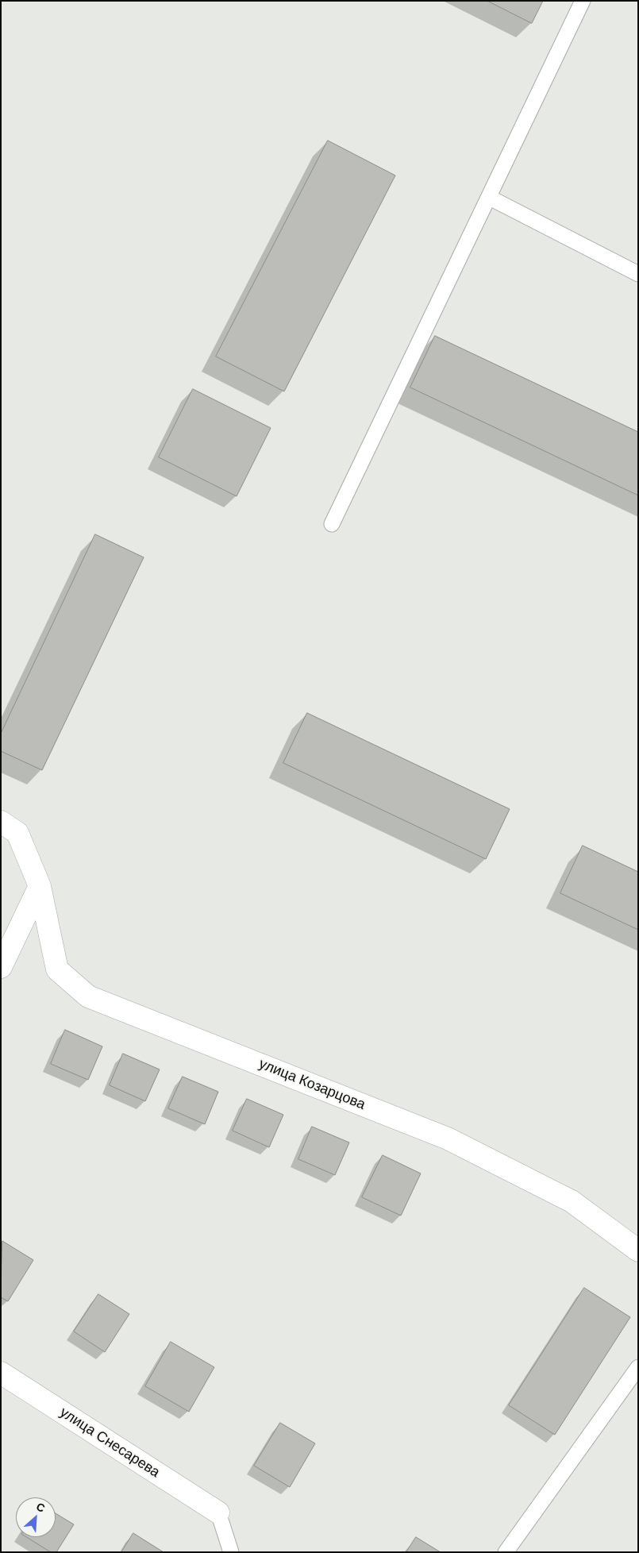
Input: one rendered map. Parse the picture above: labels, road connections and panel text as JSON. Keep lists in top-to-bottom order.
{
  "streets": {
    "street": ["улица Козарцова", "улица Снесарева"]
  },
  "north": "top right"
}
